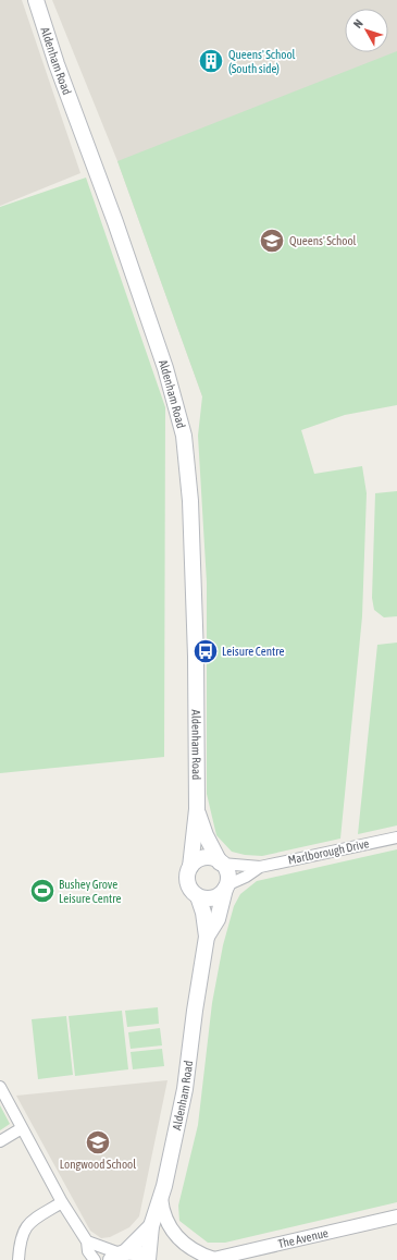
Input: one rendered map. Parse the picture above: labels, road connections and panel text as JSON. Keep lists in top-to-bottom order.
{
  "streets": {
    "main road": ["Aldenham Road"],
    "street": ["Marlborough Drive", "The Avenue"]
  },
  "crossings": [
    ["Aldenham Road", "Marlborough Drive"]
  ],
  "places": {
    "building": ["Queens' School (South side)"],
    "school or university": ["Queens' School", "Longwood School"],
    "bus stop": ["Leisure Centre"],
    "sports": ["Bushey Grove Leisure Centre"]
  },
  "north": "top left"
}
